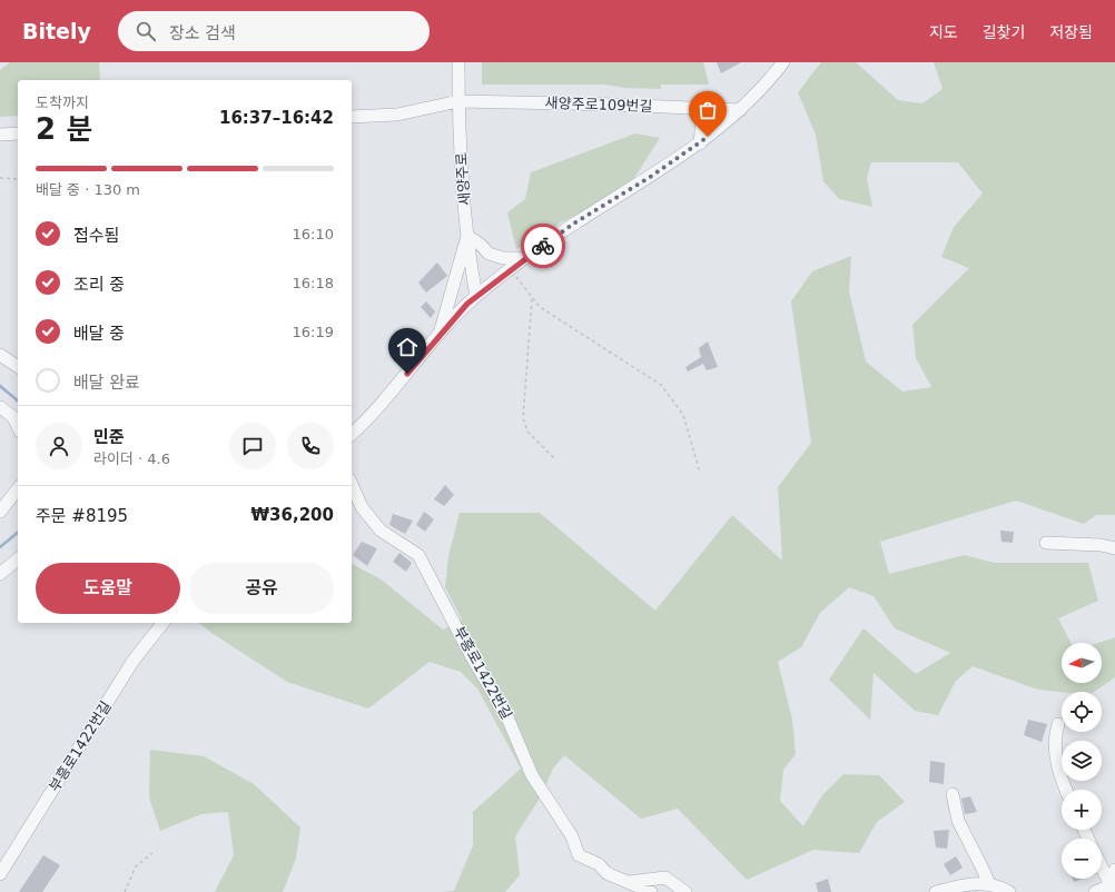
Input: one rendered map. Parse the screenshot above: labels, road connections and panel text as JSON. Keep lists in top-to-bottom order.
{
  "streets": {
    "street": ["새양주로109번길", "새양주로", "부흥로1422번길"]
  },
  "crossings": [
    ["새양주로109번길", "새양주로"]
  ],
  "north": "left",
  "page": {
    "header": "Bitely",
    "search": "장소 검색",
    "nav": ["지도", "길찾기", "저장됨"],
    "heading": ["2 분", "도착까지", "16:37–16:42"],
    "panel": [
      "민준",
      "라이더 · 4.6",
      "주문 #8195",
      "₩36,200"
    ],
    "bar": "배달 중 · 130 m",
    "list": [
      ["접수됨", "16:10"],
      ["조리 중", "16:18"],
      ["배달 중", "16:19"],
      "배달 완료"
    ],
    "buttons": ["도움말", "공유"],
    "map_buttons": ["+", "−"]
  }
}
